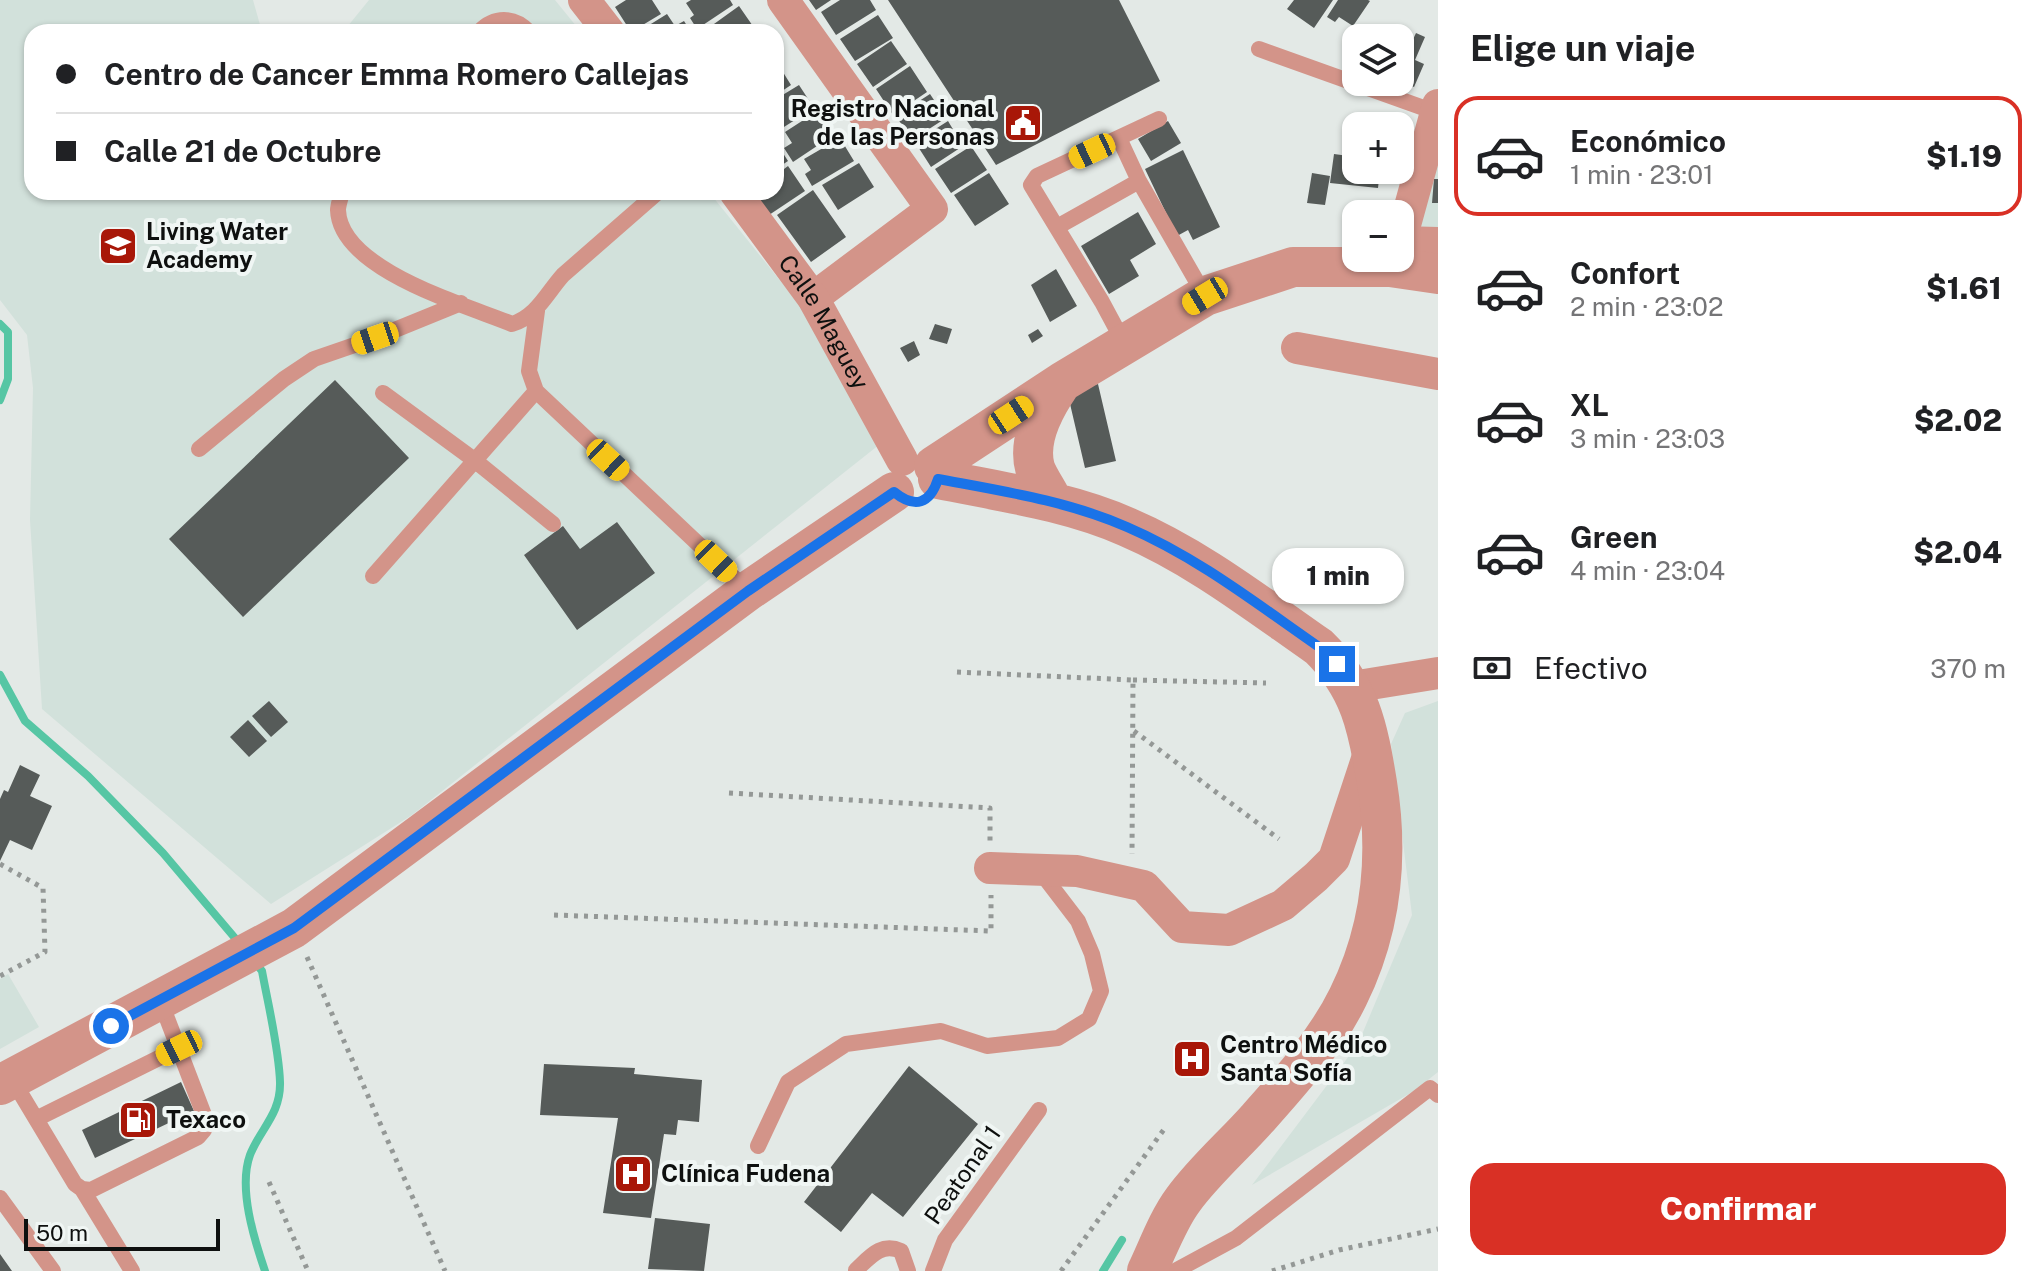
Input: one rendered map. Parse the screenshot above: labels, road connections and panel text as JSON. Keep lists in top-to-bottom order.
{
  "streets": {
    "street": ["Calle Maguey"],
    "lane": ["Peatonal 1"]
  },
  "places": {
    "public building": ["Registro Nacional de las Personas"],
    "school or university": ["Living Water Academy"],
    "hospital": ["Centro Médico Santa Sofía", "Clínica Fudena"],
    "fuel station": ["Texaco"]
  },
  "scale_bar": "50 m",
  "page": {
    "heading": "Elige un viaje",
    "map_buttons": ["+", "−"],
    "banner": ["Centro de Cancer Emma Romero Callejas", "Calle 21 de Octubre"],
    "list": [
      {
        "name": "Económico",
        "note": "1 min · 23:01",
        "value": "$1.19"
      },
      {
        "name": "Confort",
        "note": "2 min · 23:02",
        "value": "$1.61"
      },
      {
        "name": "XL",
        "note": "3 min · 23:03",
        "value": "$2.02"
      },
      {
        "name": "Green",
        "note": "4 min · 23:04",
        "value": "$2.04"
      }
    ],
    "bubble": "1 min",
    "pay": ["Efectivo", "370 m"],
    "buttons": "Confirmar",
    "scale": "50 m"
  }
}
